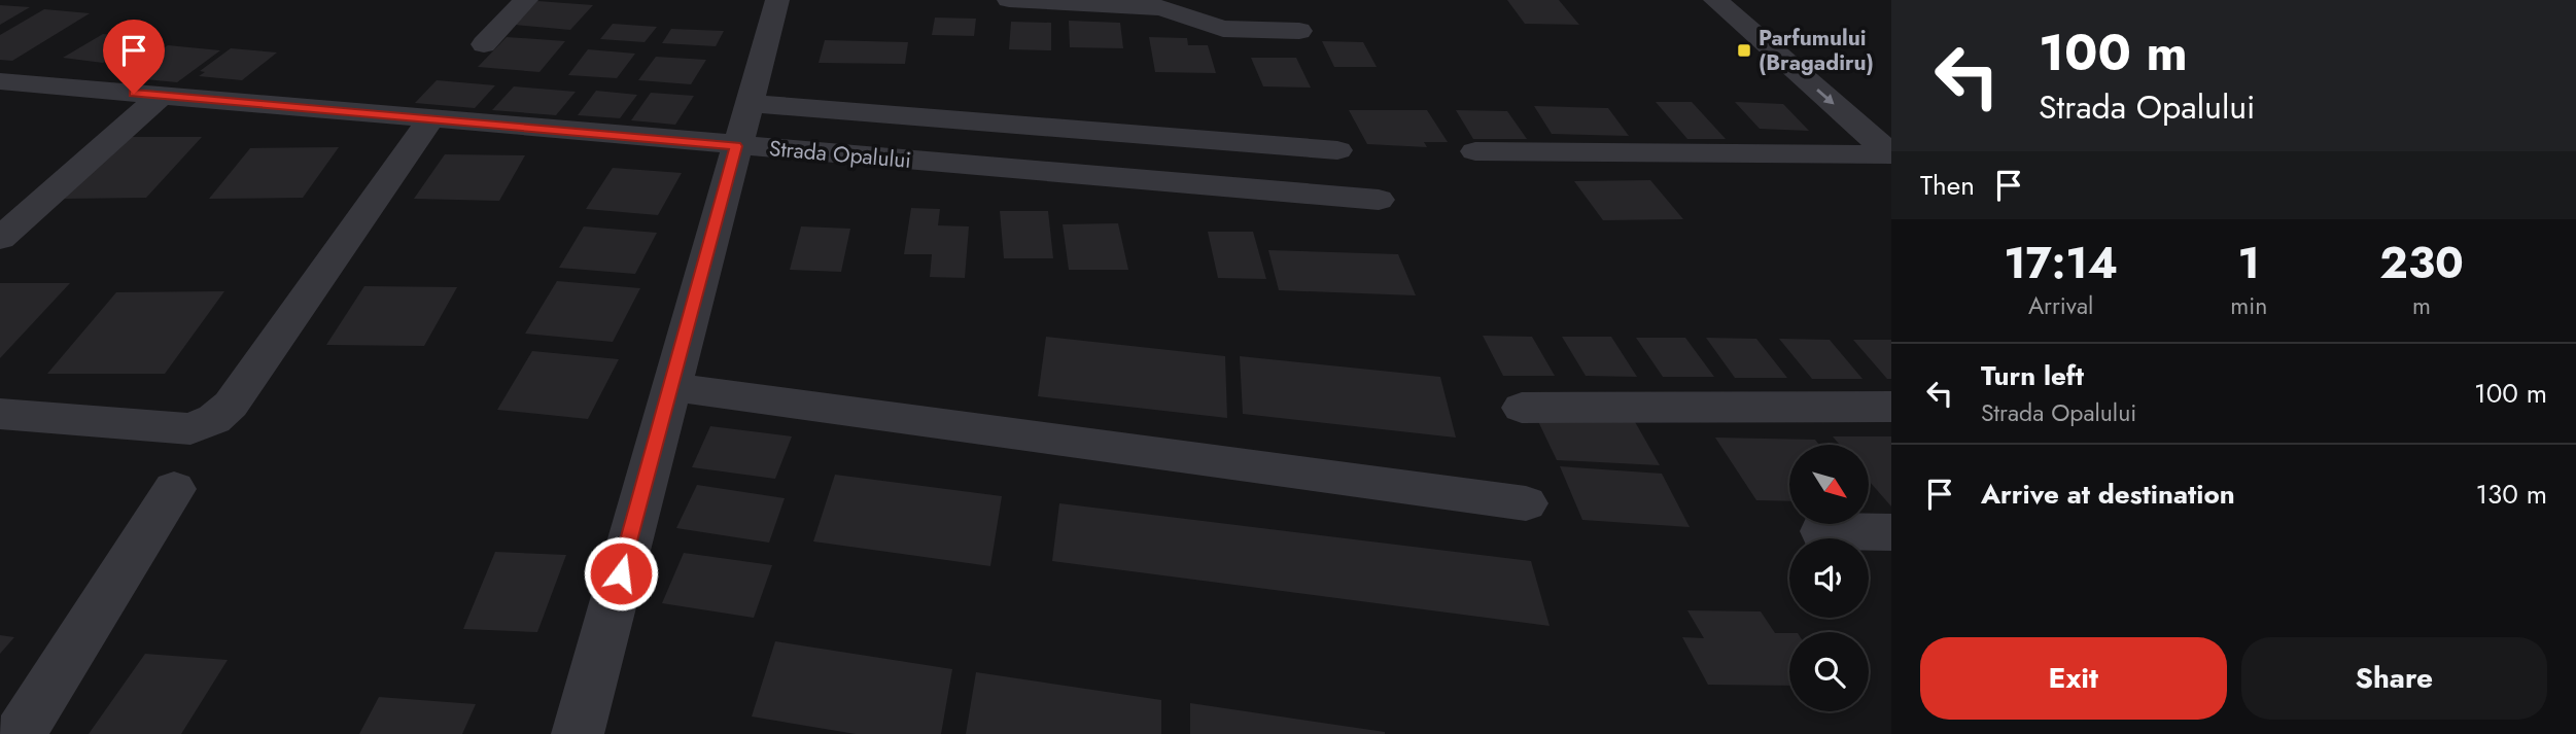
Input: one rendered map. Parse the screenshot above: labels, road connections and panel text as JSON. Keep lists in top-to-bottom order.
{
  "streets": {
    "street": ["Strada Opalului"]
  },
  "places": {
    "transit": ["Parfumului (Bragadiru)"]
  },
  "north": "bottom right",
  "page": {
    "turn": ["100 m", "Strada Opalului"],
    "then": "Then",
    "eta": [
      "17:14",
      "Arrival",
      "1",
      "min",
      "230",
      "m"
    ],
    "list": [
      {
        "name": "Turn left",
        "note": "Strada Opalului",
        "value": "100 m"
      },
      {
        "name": "Arrive at destination",
        "value": "130 m"
      }
    ],
    "buttons": ["Exit", "Share"]
  }
}
